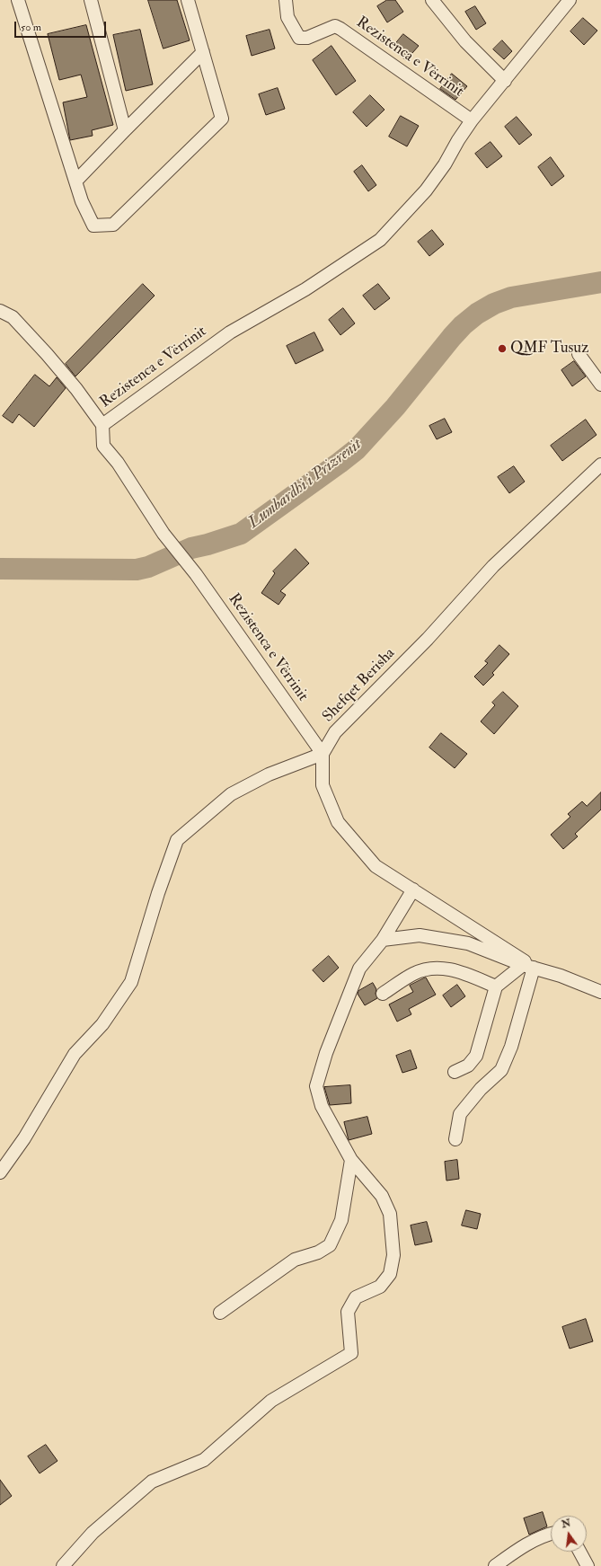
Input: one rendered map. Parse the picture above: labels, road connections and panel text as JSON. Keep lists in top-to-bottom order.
{
  "streets": {
    "street": ["Rezistenca e Vërrinit", "Shefqet Berisha"]
  },
  "crossings": [
    ["Rezistenca e Vërrinit", "Shefqet Berisha"]
  ],
  "water": ["Lumbardhi i Prizrenit"],
  "places": ["QMF Tusuz"],
  "scale_bar": "50 m",
  "north": "top"
}
